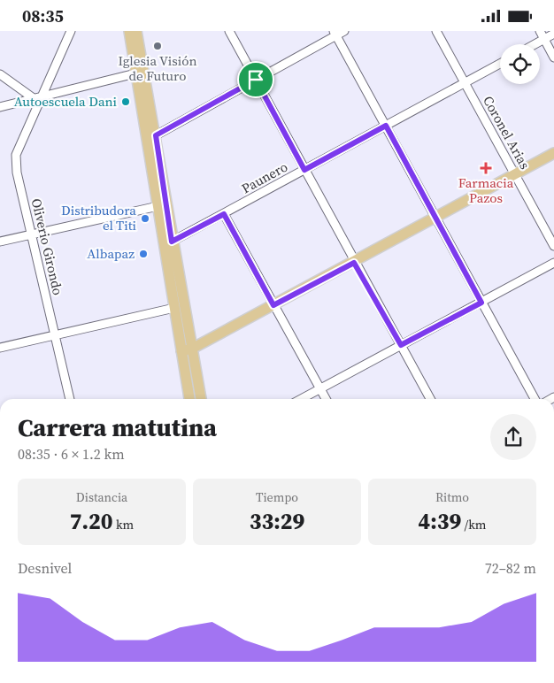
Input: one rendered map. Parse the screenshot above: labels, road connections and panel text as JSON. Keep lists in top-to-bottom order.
{
  "streets": {
    "street": ["Coronel Arias", "Paunero", "Oliverio Girondo"]
  },
  "crossings": [
    ["Coronel Arias", "Paunero"]
  ],
  "places": {
    "other": [
      "Iglesia Visión de Futuro",
      "Autoescuela Dani",
      "Distribudora el Titi",
      "Albapaz"
    ],
    "health": ["Farmacia Pazos"]
  },
  "page": {
    "status": "08:35",
    "heading": ["Carrera matutina", "08:35 · 6 × 1.2 km"],
    "stats": [
      ["Distancia", "7.20 km"],
      ["Tiempo", "33:29"],
      ["Ritmo", "4:39 /km"]
    ],
    "chart": ["Desnivel", "72–82 m"]
  }
}
